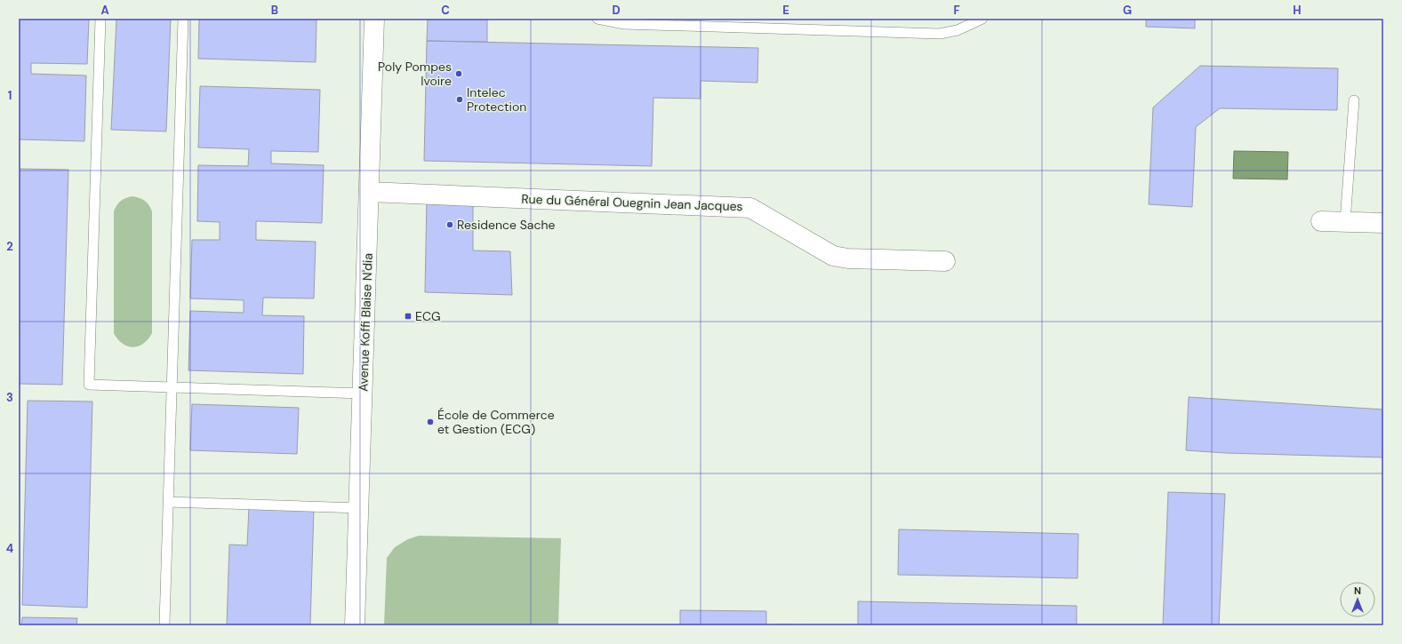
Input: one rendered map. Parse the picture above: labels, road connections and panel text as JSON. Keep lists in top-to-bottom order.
{
  "streets": {
    "street": ["Rue du Général Ouegnin Jean Jacques", "Avenue Koffi Blaise N'dia"]
  },
  "crossings": [
    ["Rue du Général Ouegnin Jean Jacques", "Avenue Koffi Blaise N'dia"]
  ],
  "places": {
    "other": [
      "Poly Pompes Ivoire",
      "Intelec Protection",
      "Residence Sache",
      "École de Commerce et Gestion (ECG)"
    ],
    "transit": ["ECG"]
  },
  "north": "top",
  "grid": {
    "columns": [
      "A",
      "B",
      "C",
      "D",
      "E",
      "F",
      "G",
      "H"
    ],
    "rows": [
      "1",
      "2",
      "3",
      "4"
    ]
  }
}
